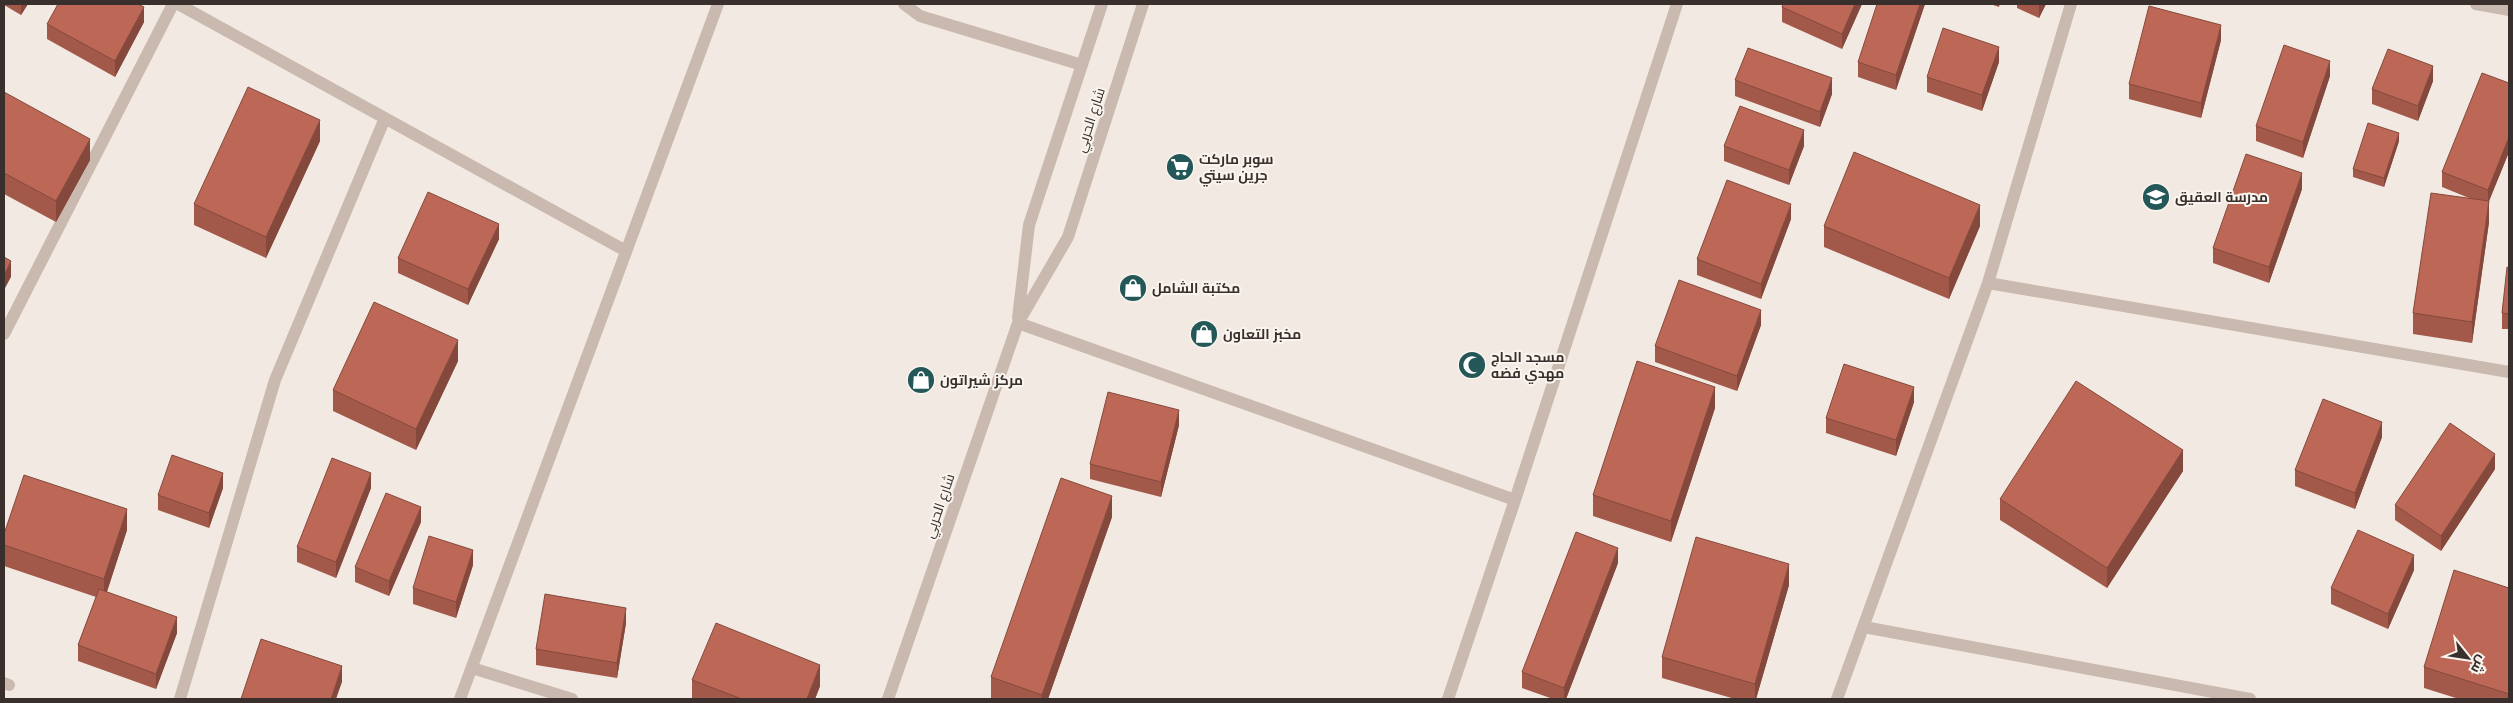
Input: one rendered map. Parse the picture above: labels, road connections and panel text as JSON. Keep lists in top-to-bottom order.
{
  "streets": {
    "street": ["شارع الحربي"]
  },
  "places": {
    "supermarket": ["سوبر ماركت جرين سيتي"],
    "school or university": ["مدرسة العقيق"],
    "shop": ["مكتبة الشامل", "مخبز التعاون", "مركز شيراتون"],
    "mosque": ["مسجد الحاج مهدي فضه"]
  },
  "north": "bottom right"
}
